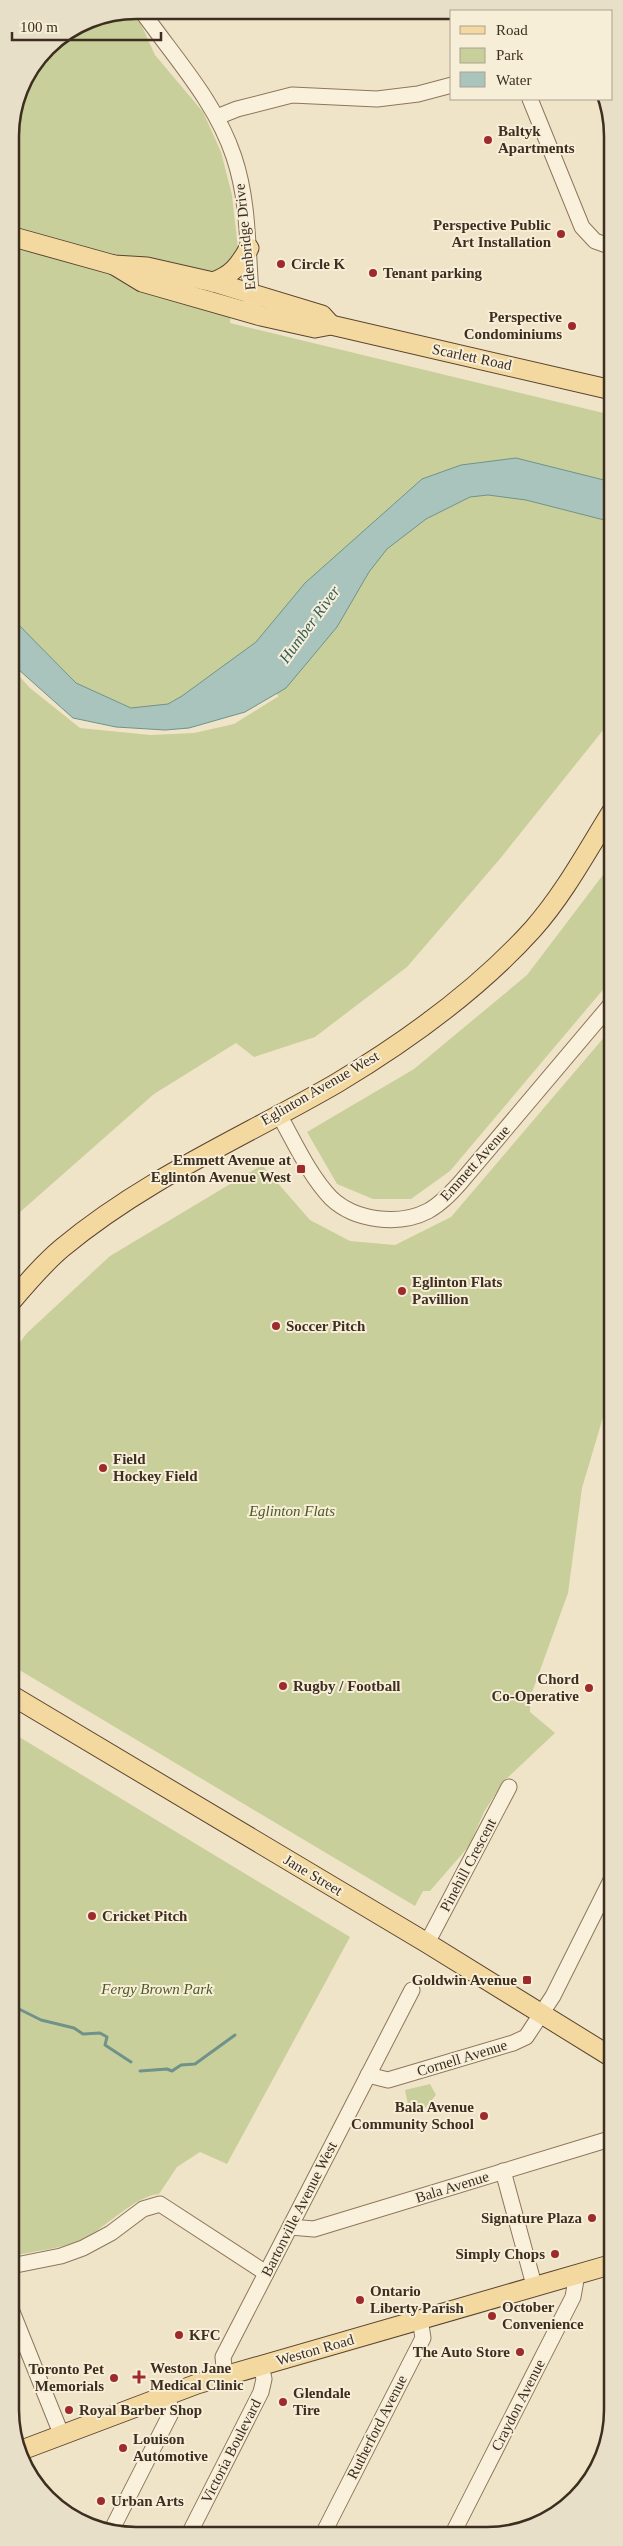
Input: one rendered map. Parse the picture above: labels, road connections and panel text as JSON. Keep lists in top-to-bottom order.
{
  "streets": {
    "main road": [
      "Scarlett Road",
      "Eglinton Avenue West",
      "Jane Street",
      "Weston Road"
    ],
    "street": [
      "Edenbridge Drive",
      "Emmett Avenue",
      "Pinehill Crescent",
      "Cornell Avenue",
      "Bala Avenue",
      "Bartonville Avenue West",
      "Craydon Avenue",
      "Rutherford Avenue",
      "Victoria Boulevard"
    ]
  },
  "crossings": [
    ["Edenbridge Drive", "Scarlett Road"],
    ["Eglinton Avenue West", "Emmett Avenue"],
    ["Pinehill Crescent", "Jane Street"],
    ["Jane Street", "Cornell Avenue"],
    ["Cornell Avenue", "Bartonville Avenue West"],
    ["Bala Avenue", "Bartonville Avenue West"],
    ["Bartonville Avenue West", "Weston Road"],
    ["Weston Road", "Craydon Avenue"],
    ["Weston Road", "Rutherford Avenue"],
    ["Weston Road", "Victoria Boulevard"]
  ],
  "water": ["Humber River"],
  "parks": ["Eglinton Flats", "Fergy Brown Park"],
  "places": {
    "other": [
      "Baltyk Apartments",
      "Perspective Public Art Installation",
      "Circle K",
      "Tenant parking",
      "Perspective Condominiums",
      "Eglinton Flats Pavillion",
      "Soccer Pitch",
      "Field Hockey Field",
      "Rugby / Football",
      "Chord Co-Operative",
      "Cricket Pitch",
      "Bala Avenue Community School",
      "Signature Plaza",
      "Simply Chops",
      "Ontario Liberty Parish",
      "October Convenience",
      "KFC",
      "The Auto Store",
      "Toronto Pet Memorials",
      "Glendale Tire",
      "Royal Barber Shop",
      "Louison Automotive",
      "Urban Arts"
    ],
    "transit": ["Emmett Avenue at Eglinton Avenue West", "Goldwin Avenue"],
    "health": ["Weston Jane Medical Clinic"]
  },
  "legend": ["Road", "Park", "Water"],
  "scale_bar": "100 m"
}
